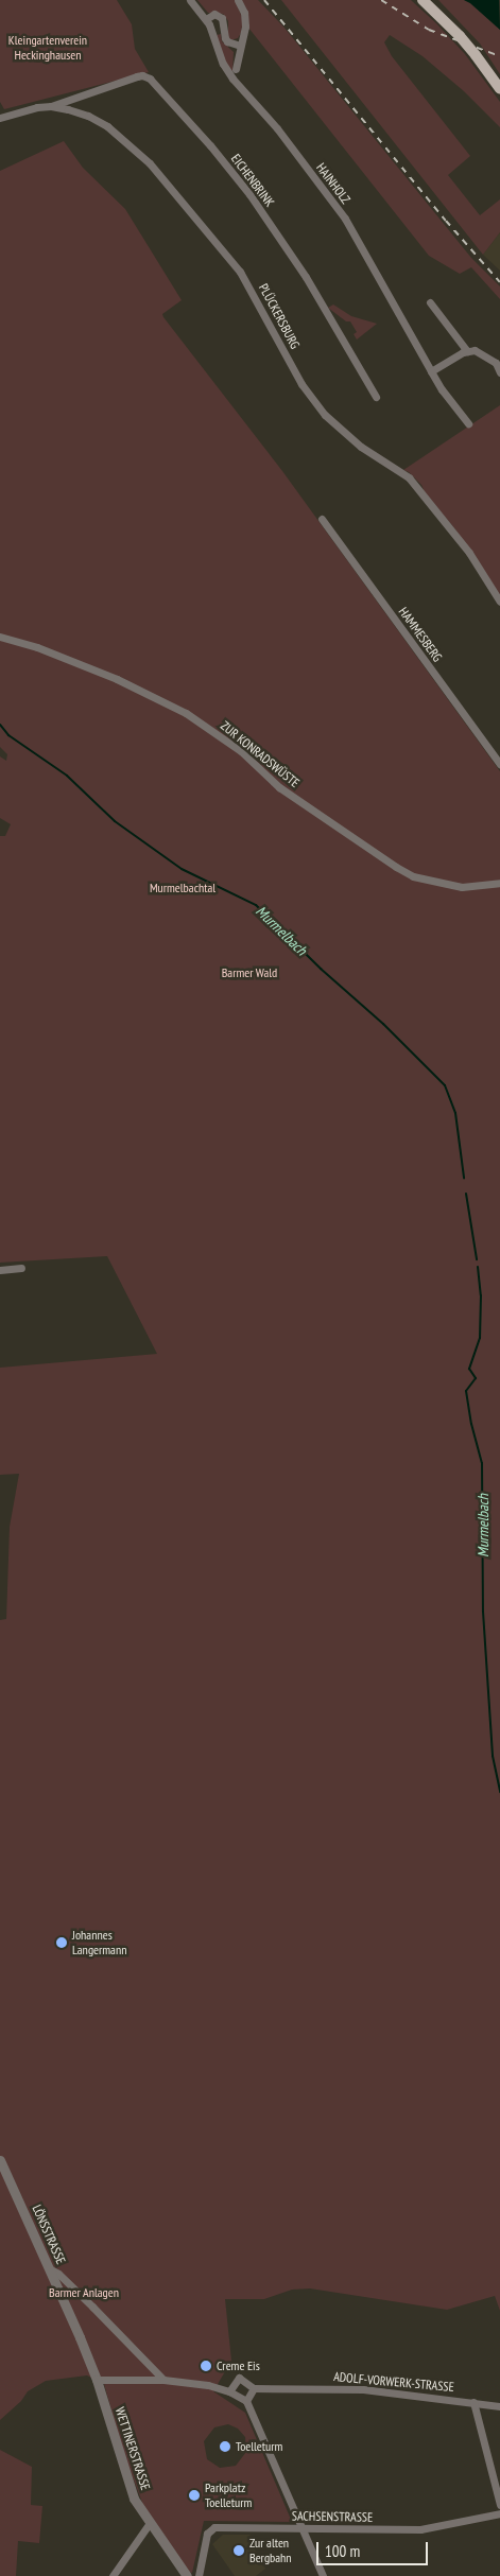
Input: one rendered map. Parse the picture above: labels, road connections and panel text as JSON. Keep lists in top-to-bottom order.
{
  "streets": {
    "street": [
      "EICHENBRINK",
      "HAINHOLZ",
      "PLÜCKERSBURG",
      "HAMMESBERG",
      "ZUR KONRADSWÜSTE",
      "LÖNSSTRASSE",
      "ADOLF-VORWERK-STRASSE",
      "WETTINERSTRASSE",
      "SACHSENSTRASSE"
    ]
  },
  "crossings": [
    ["EICHENBRINK", "PLÜCKERSBURG"],
    ["LÖNSSTRASSE", "WETTINERSTRASSE"]
  ],
  "water": ["Murmelbach"],
  "parks": [
    "Kleingartenverein Heckinghausen",
    "Murmelbachtal",
    "Barmer Wald",
    "Barmer Anlagen"
  ],
  "places": [
    "Johannes Langermann",
    "Creme Eis",
    "Toelleturm",
    "Parkplatz Toelleturm",
    "Zur alten Bergbahn"
  ],
  "scale_bar": "100 m"
}
